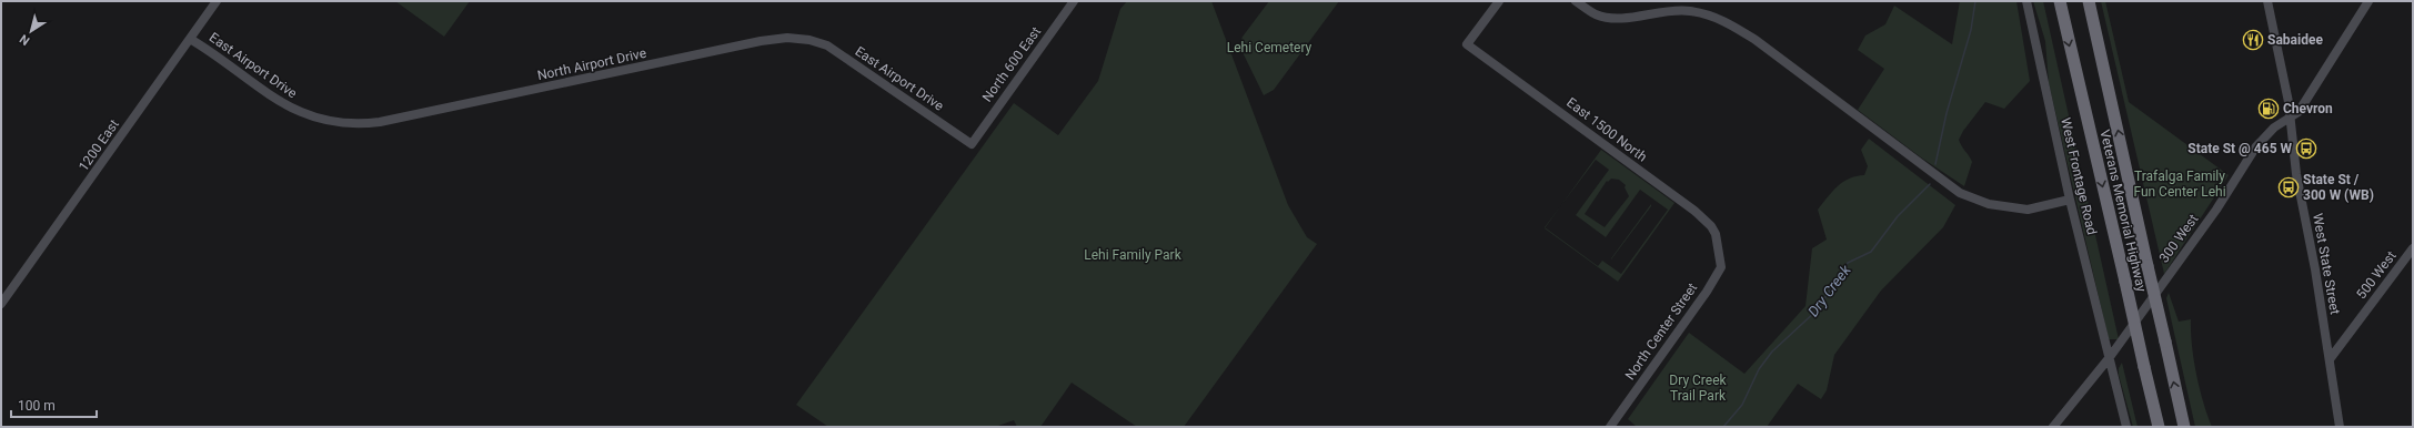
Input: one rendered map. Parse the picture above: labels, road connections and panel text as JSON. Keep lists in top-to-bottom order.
{
  "streets": {
    "highway": ["Veterans Memorial Highway"],
    "street": [
      "North Airport Drive",
      "North 600 East",
      "East Airport Drive",
      "East 1500 North",
      "1200 East",
      "West Frontage Road",
      "300 West",
      "West State Street",
      "500 West",
      "North Center Street"
    ]
  },
  "crossings": [
    ["North Airport Drive", "East Airport Drive"],
    ["North 600 East", "East Airport Drive"],
    ["East Airport Drive", "1200 East"],
    ["East 1500 North", "North Center Street"],
    ["West Frontage Road", "300 West"],
    ["300 West", "West State Street"],
    ["West State Street", "500 West"]
  ],
  "water": ["Dry Creek"],
  "parks": [
    "Lehi Cemetery",
    "Trafalga Family Fun Center Lehi",
    "Lehi Family Park",
    "Dry Creek Trail Park"
  ],
  "places": {
    "restaurant": ["Sabaidee"],
    "fuel station": ["Chevron"],
    "bus stop": ["State St @ 465 W", "State St / 300 W (WB)"]
  },
  "scale_bar": "100 m",
  "north": "bottom left"
}
